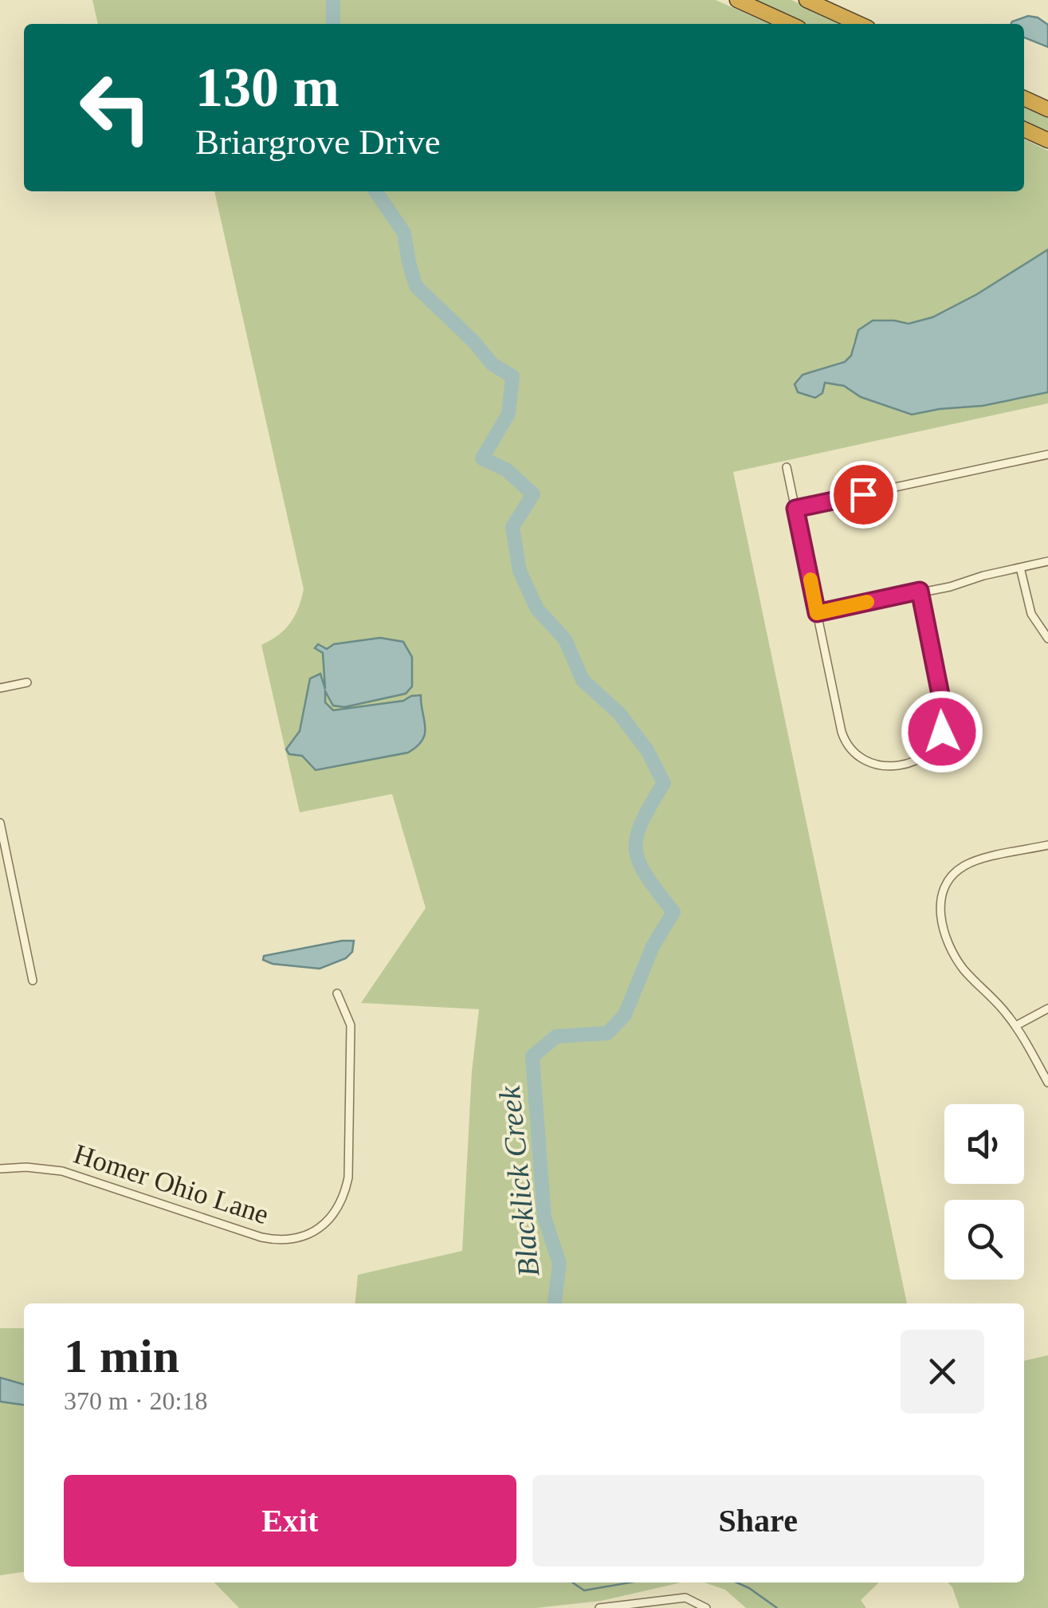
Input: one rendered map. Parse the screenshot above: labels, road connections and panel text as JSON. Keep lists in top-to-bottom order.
{
  "streets": {
    "street": ["Homer Ohio Lane"]
  },
  "water": ["Blacklick Creek"],
  "page": {
    "turn": ["130 m", "Briargrove Drive"],
    "heading": ["1 min", "370 m · 20:18"],
    "buttons": ["Exit", "Share"]
  }
}
